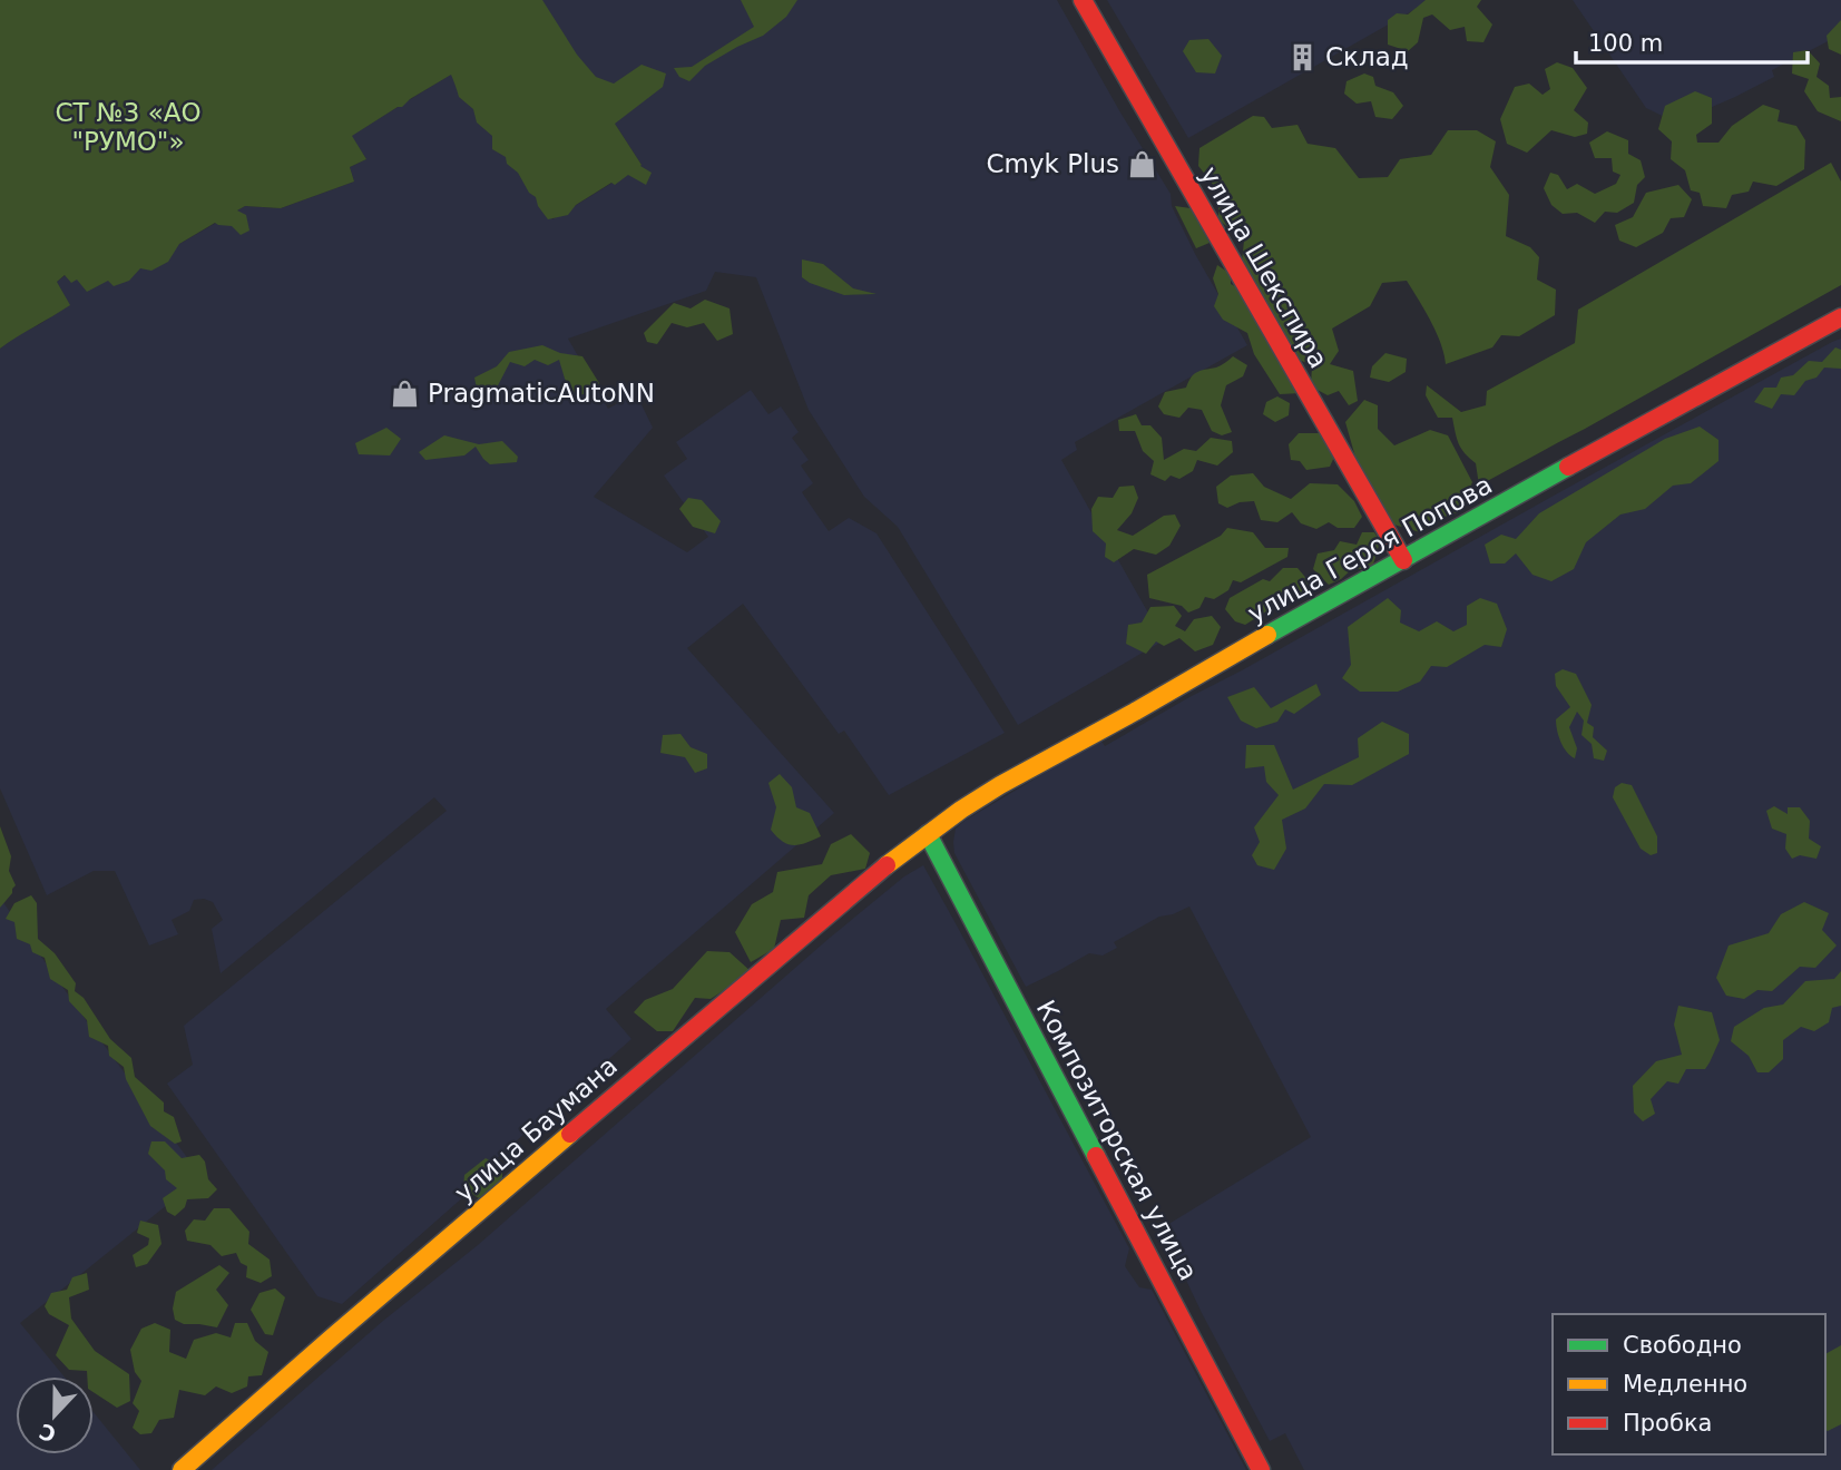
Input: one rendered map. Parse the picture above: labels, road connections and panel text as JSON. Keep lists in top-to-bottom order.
{
  "streets": {
    "street": [
      "улица Шекспира",
      "улица Героя Попова",
      "улица Баумана",
      "Композиторская улица"
    ]
  },
  "crossings": [
    ["улица Шекспира", "улица Героя Попова"],
    ["улица Героя Попова", "улица Баумана"],
    ["улица Героя Попова", "Композиторская улица"],
    ["улица Баумана", "Композиторская улица"]
  ],
  "parks": ["СТ №3 «АО \"РУМО\"»"],
  "places": {
    "building": ["Склад"],
    "shop": ["Cmyk Plus", "PragmaticAutoNN"]
  },
  "legend": ["Свободно", "Медленно", "Пробка"],
  "scale_bar": "100 m",
  "north": "bottom"
}
